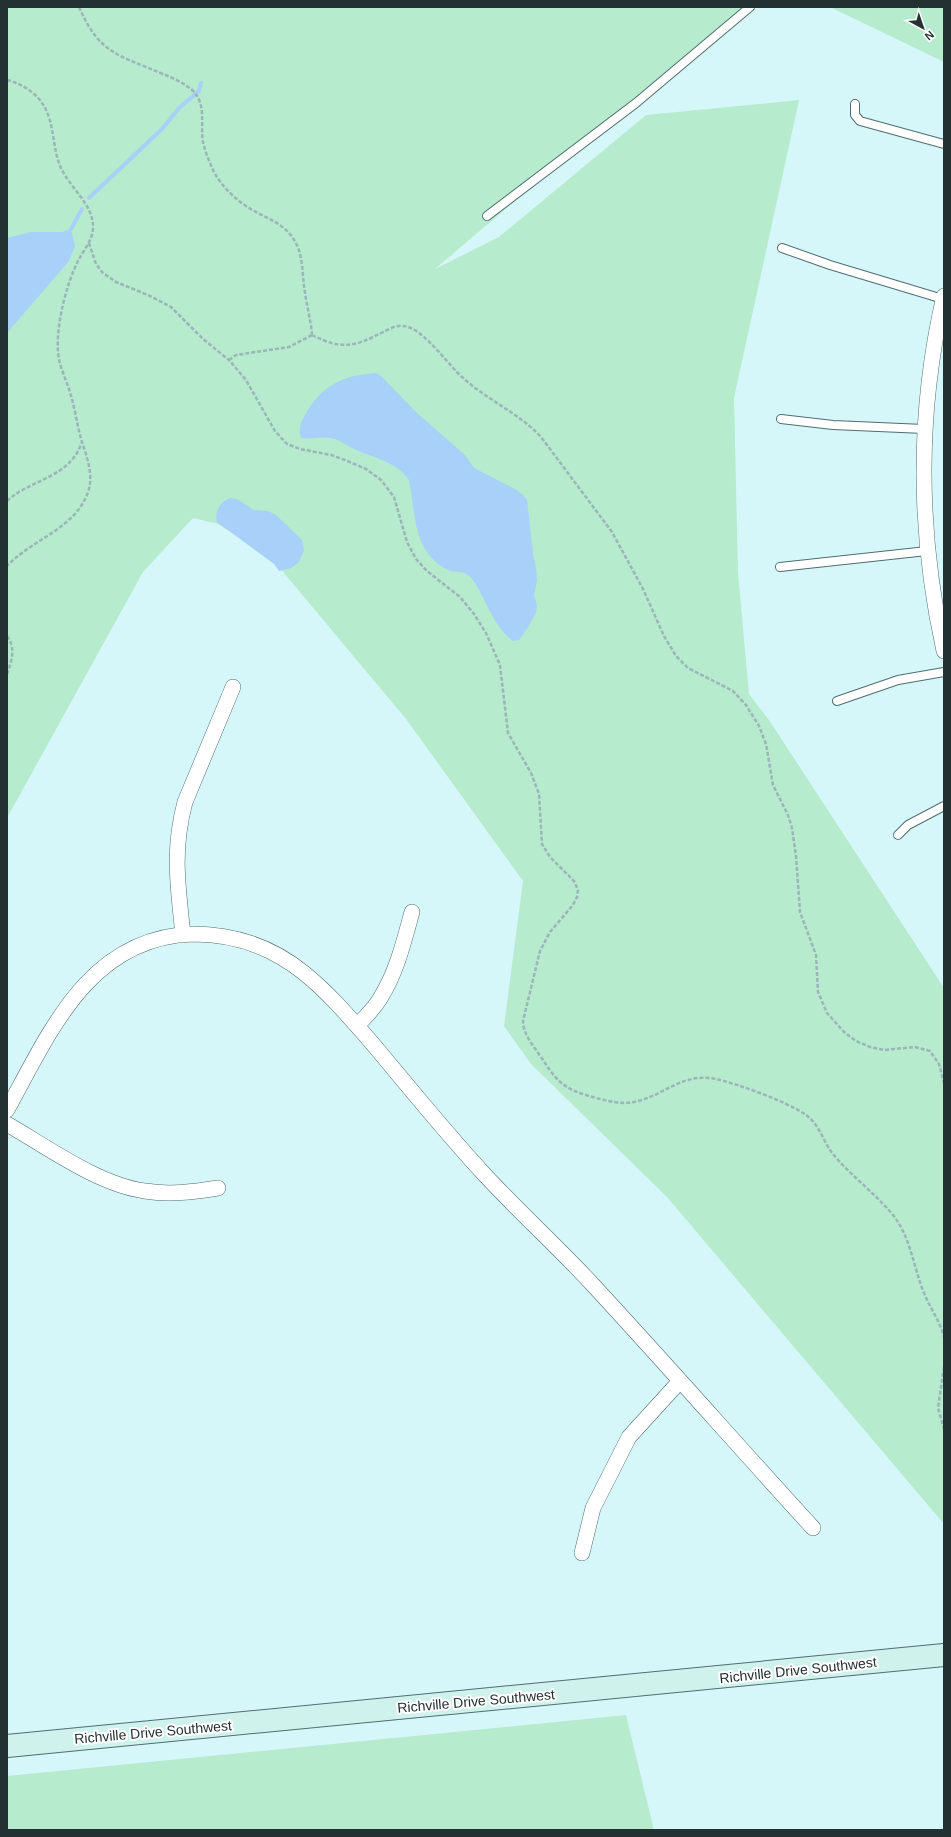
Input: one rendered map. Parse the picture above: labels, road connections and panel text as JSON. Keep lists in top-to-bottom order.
{
  "streets": {
    "main road": ["Richville Drive Southwest"]
  },
  "north": "bottom right"
}
